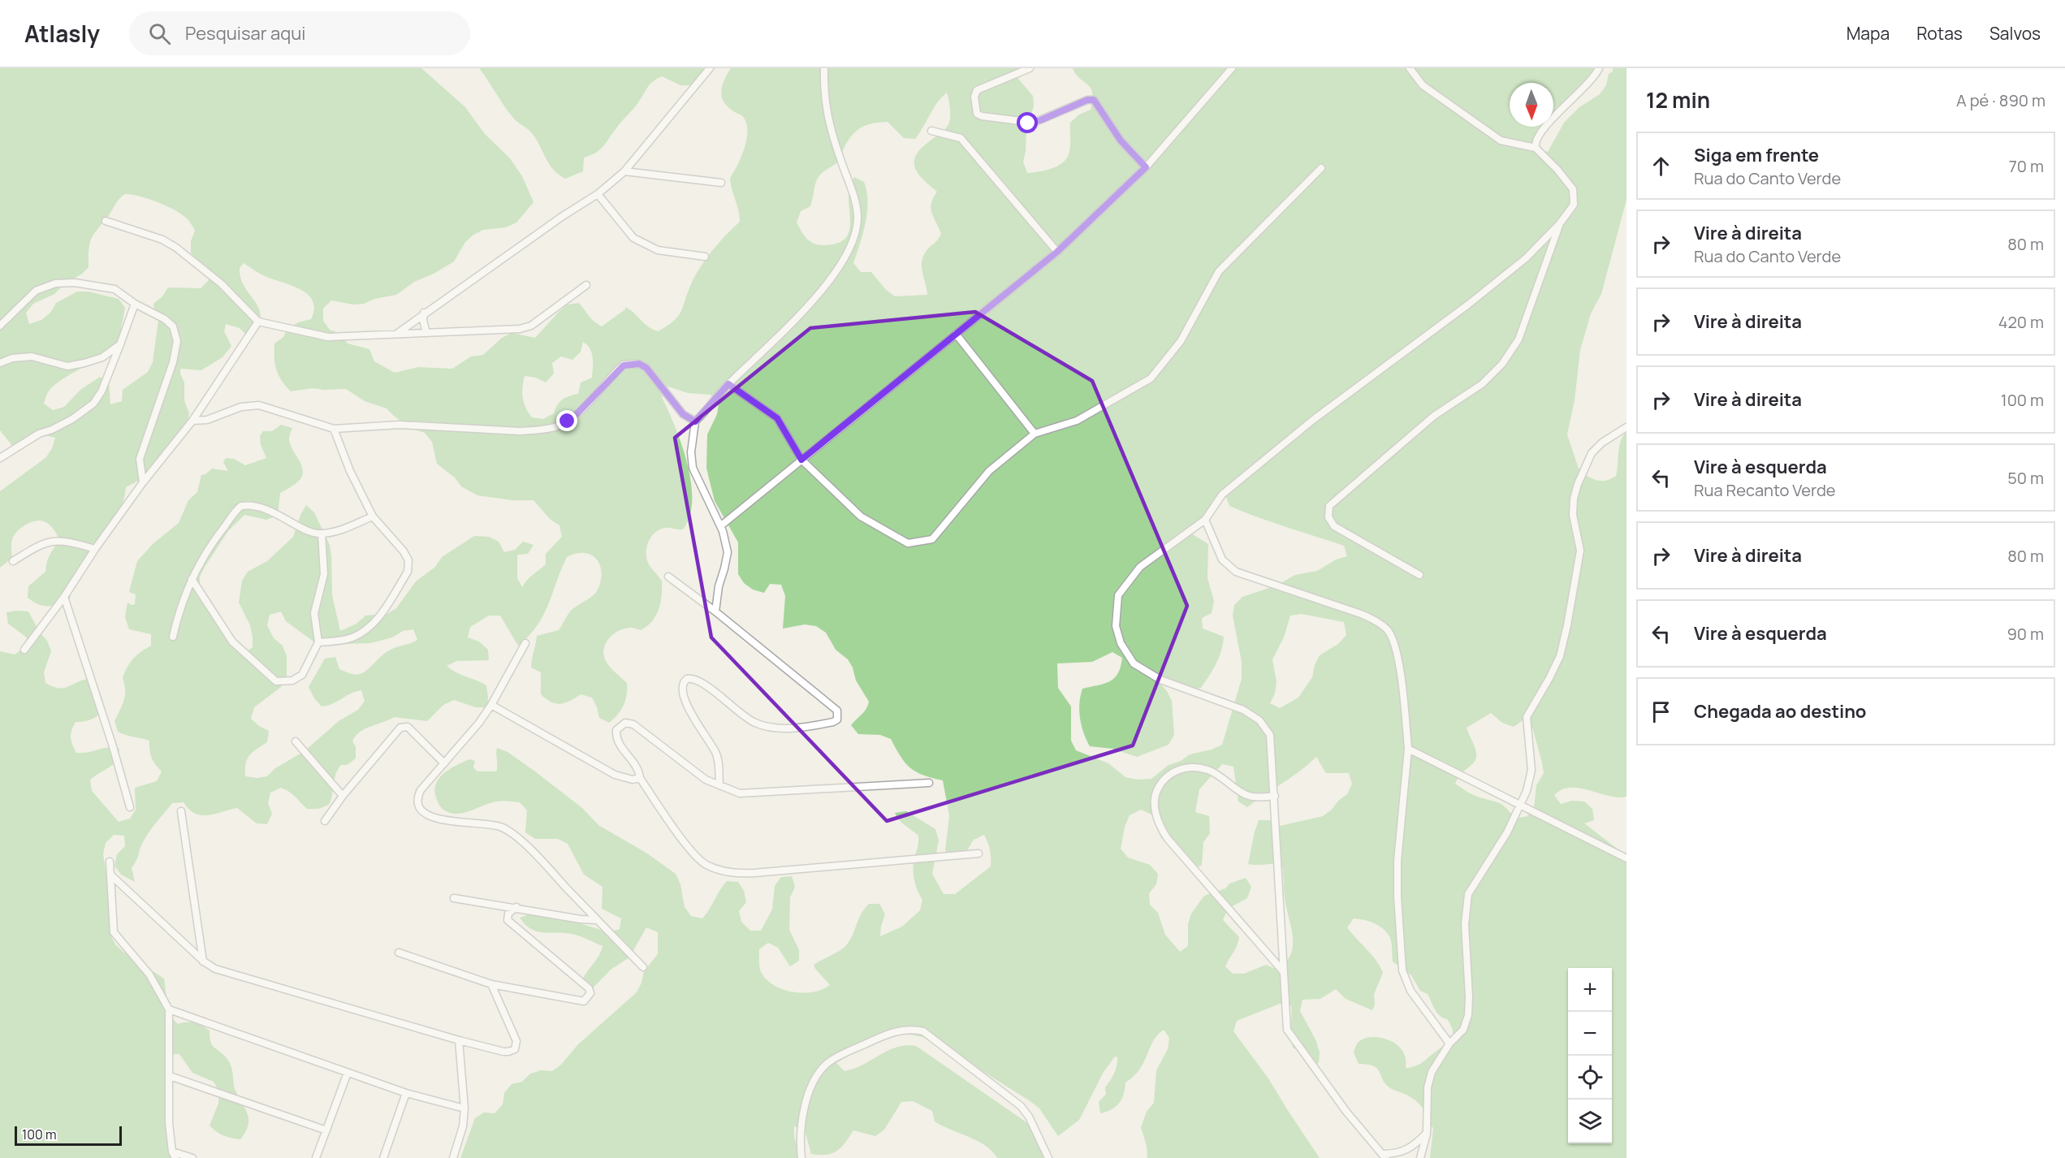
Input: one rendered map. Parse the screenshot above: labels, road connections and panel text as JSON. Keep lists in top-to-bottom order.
{
  "scale_bar": "100 m",
  "north": "bottom",
  "page": {
    "header": "Atlasly",
    "search": "Pesquisar aqui",
    "nav": ["Mapa", "Rotas", "Salvos"],
    "heading": ["12 min", "A pé · 890 m"],
    "list": [
      ["Siga em frente", "Rua do Canto Verde", "70 m"],
      ["Vire à direita", "Rua do Canto Verde", "80 m"],
      ["Vire à direita", "420 m"],
      ["Vire à direita", "100 m"],
      ["Vire à esquerda", "Rua Recanto Verde", "50 m"],
      ["Vire à direita", "80 m"],
      ["Vire à esquerda", "90 m"],
      "Chegada ao destino"
    ],
    "map_buttons": ["+", "−"],
    "scale": "100 m"
  }
}
